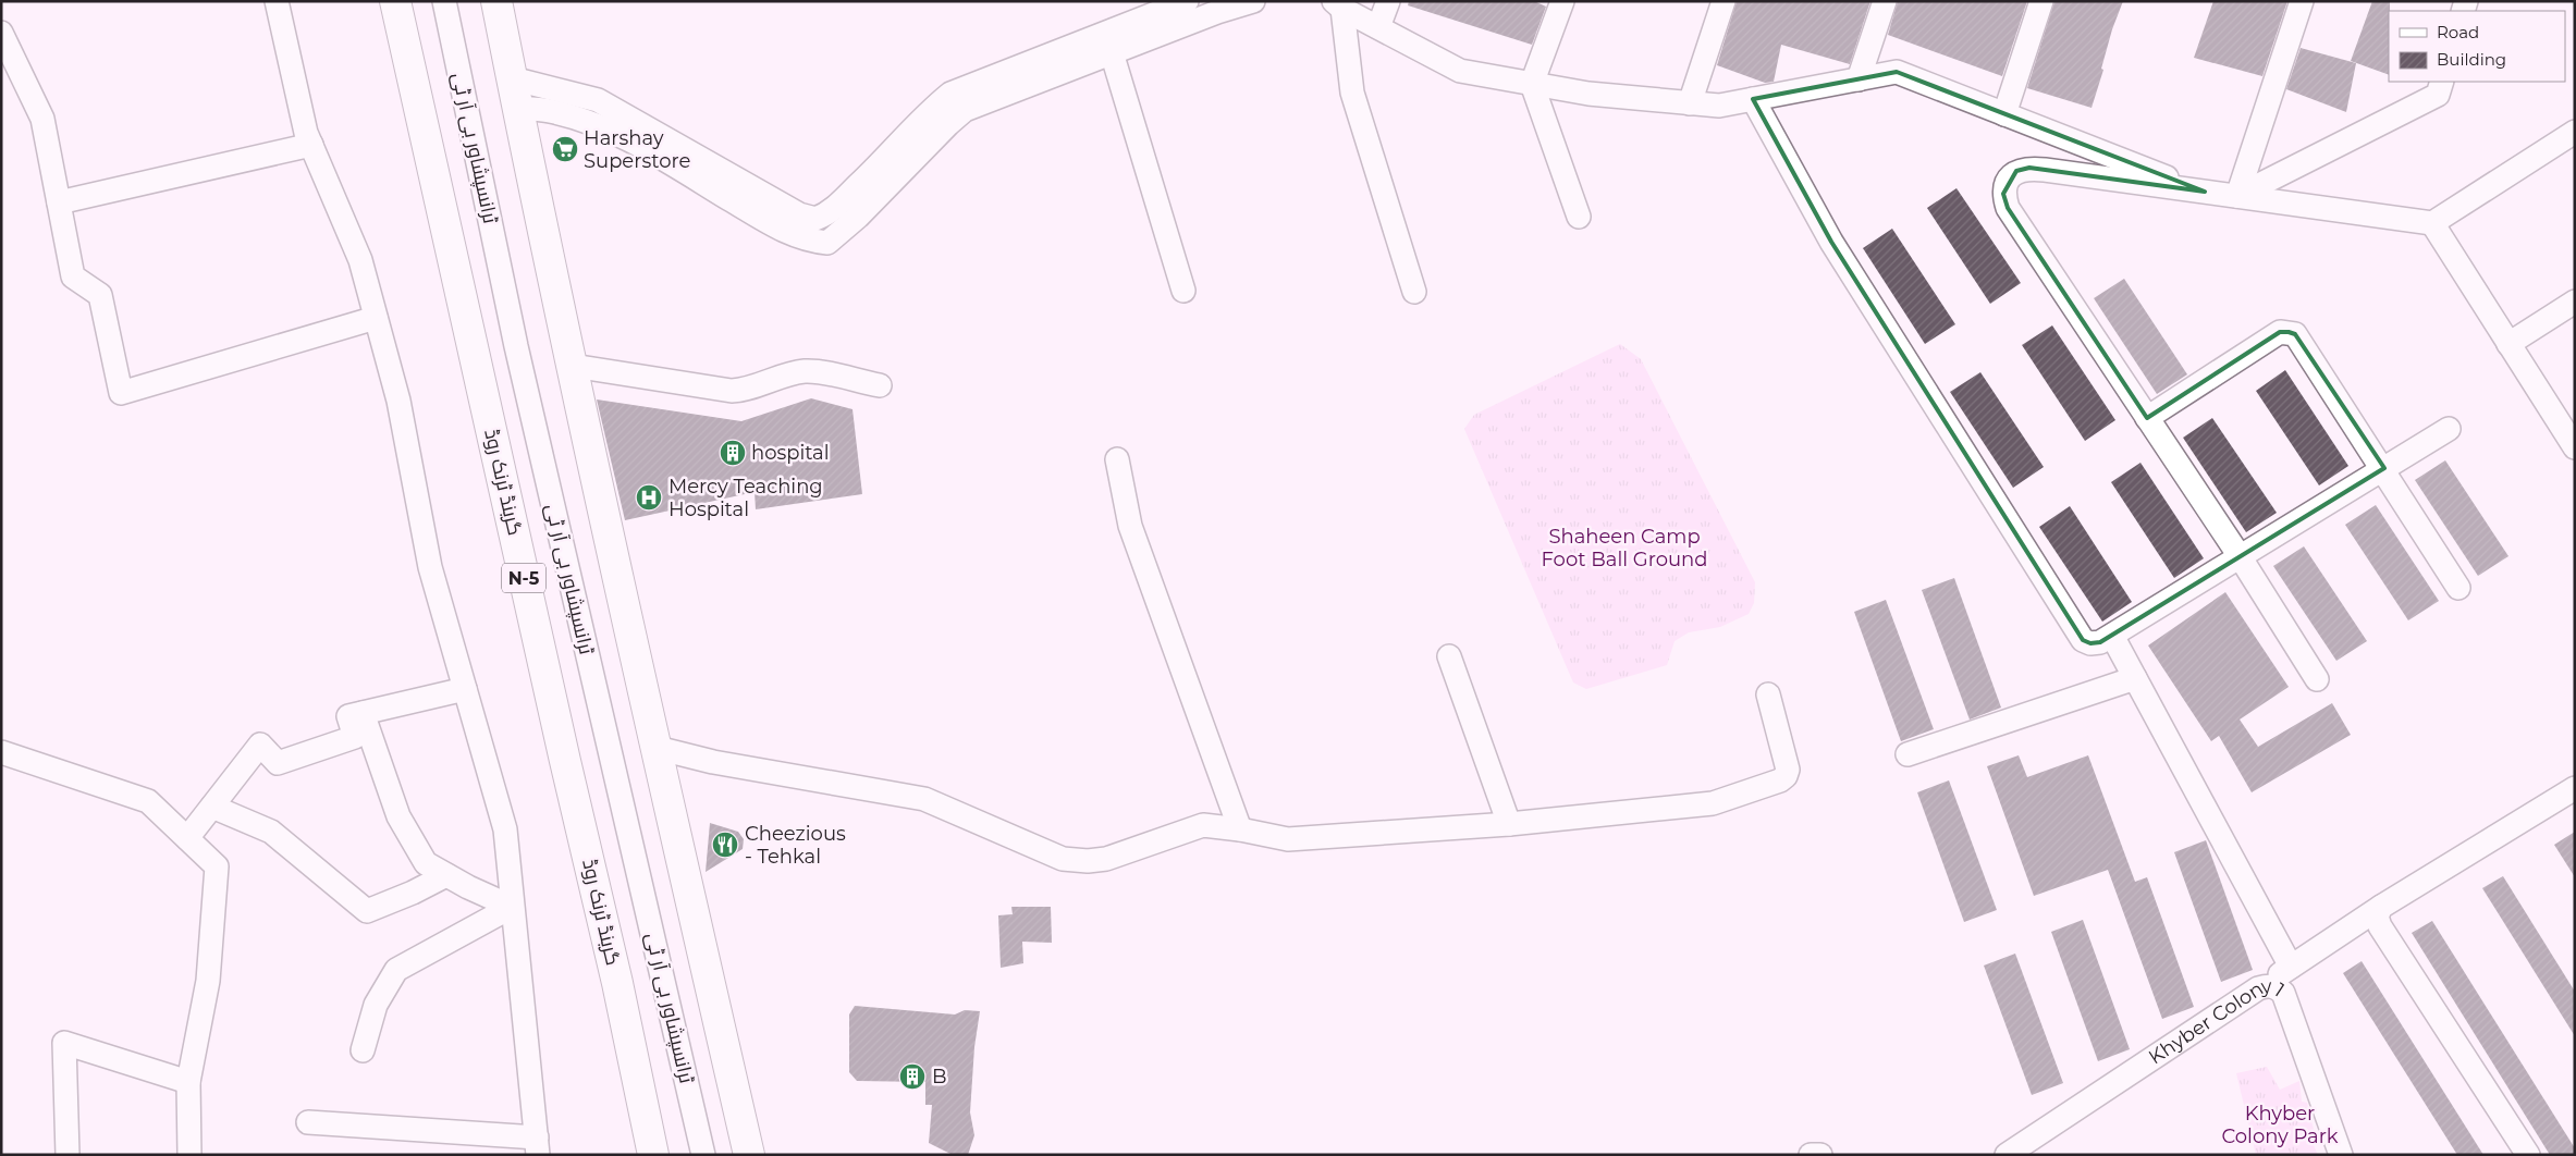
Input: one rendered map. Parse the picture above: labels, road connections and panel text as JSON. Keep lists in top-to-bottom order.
{
  "streets": {
    "highway": ["گرینڈ ٹرنک روڈ", "N-5"],
    "street": ["ٹرانسپشاور بی آر ٹی", "Khyber Colony 1"]
  },
  "parks": ["Shaheen Camp Foot Ball Ground", "Khyber Colony Park"],
  "places": {
    "supermarket": ["Harshay Superstore"],
    "building": ["hospital", "B"],
    "hospital": ["Mercy Teaching Hospital"],
    "restaurant": ["Cheezious - Tehkal"]
  },
  "legend": ["Road", "Building"]
}
